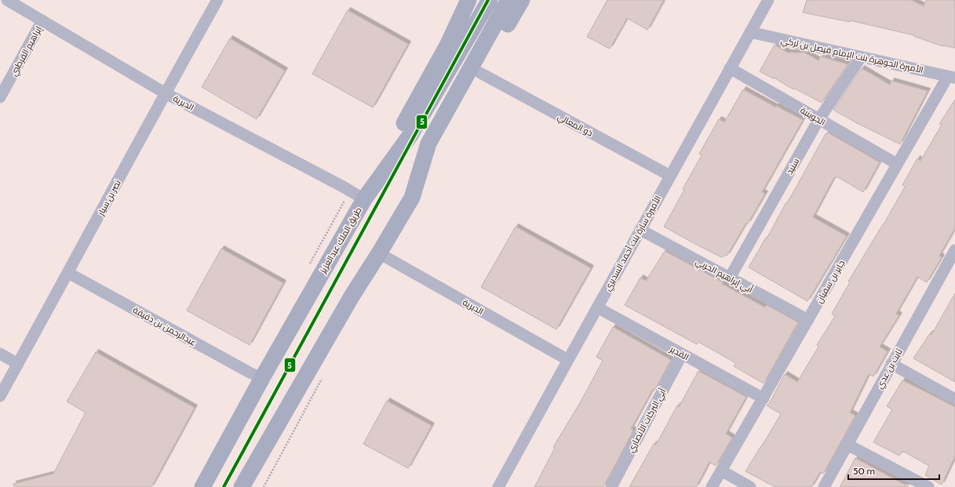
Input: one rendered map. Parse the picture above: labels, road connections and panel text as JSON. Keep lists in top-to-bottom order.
{
  "streets": {
    "main road": ["طريق الملك عبدالعزيز"],
    "street": [
      "إبراهيم القرطبي",
      "الأميرة الجوهرة بنت الإمام فيصل بن تركي",
      "الديرية",
      "الجوينبة",
      "ذو المعالي",
      "سنيد",
      "نصر بن سيار",
      "الأميرة سارة بنت أحمد السديري",
      "أبي إبراهيم الحربي",
      "جابر بن سفيان",
      "عبدالرحمن بن دقيقة",
      "القدير",
      "ثابت بن عدي",
      "أبي البركات الأنصاري"
    ]
  },
  "crossings": [
    ["إبراهيم القرطبي", "الديرية"],
    ["الأميرة الجوهرة بنت الإمام فيصل بن تركي", "سنيد"],
    ["الأميرة الجوهرة بنت الإمام فيصل بن تركي", "الأميرة سارة بنت أحمد السديري"],
    ["الأميرة الجوهرة بنت الإمام فيصل بن تركي", "جابر بن سفيان"],
    ["الديرية", "نصر بن سيار"],
    ["الديرية", "طريق الملك عبدالعزيز"],
    ["الديرية", "الأميرة سارة بنت أحمد السديري"],
    ["الجوينبة", "سنيد"],
    ["الجوينبة", "الأميرة سارة بنت أحمد السديري"],
    ["الجوينبة", "جابر بن سفيان"],
    ["ذو المعالي", "الأميرة سارة بنت أحمد السديري"],
    ["سنيد", "أبي إبراهيم الحربي"],
    ["نصر بن سيار", "عبدالرحمن بن دقيقة"],
    ["طريق الملك عبدالعزيز", "عبدالرحمن بن دقيقة"],
    ["الأميرة سارة بنت أحمد السديري", "أبي إبراهيم الحربي"],
    ["الأميرة سارة بنت أحمد السديري", "القدير"],
    ["أبي إبراهيم الحربي", "جابر بن سفيان"],
    ["جابر بن سفيان", "القدير"],
    ["القدير", "أبي البركات الأنصاري"]
  ],
  "lines": ["transit line 5"],
  "scale_bar": "50 m"
}
